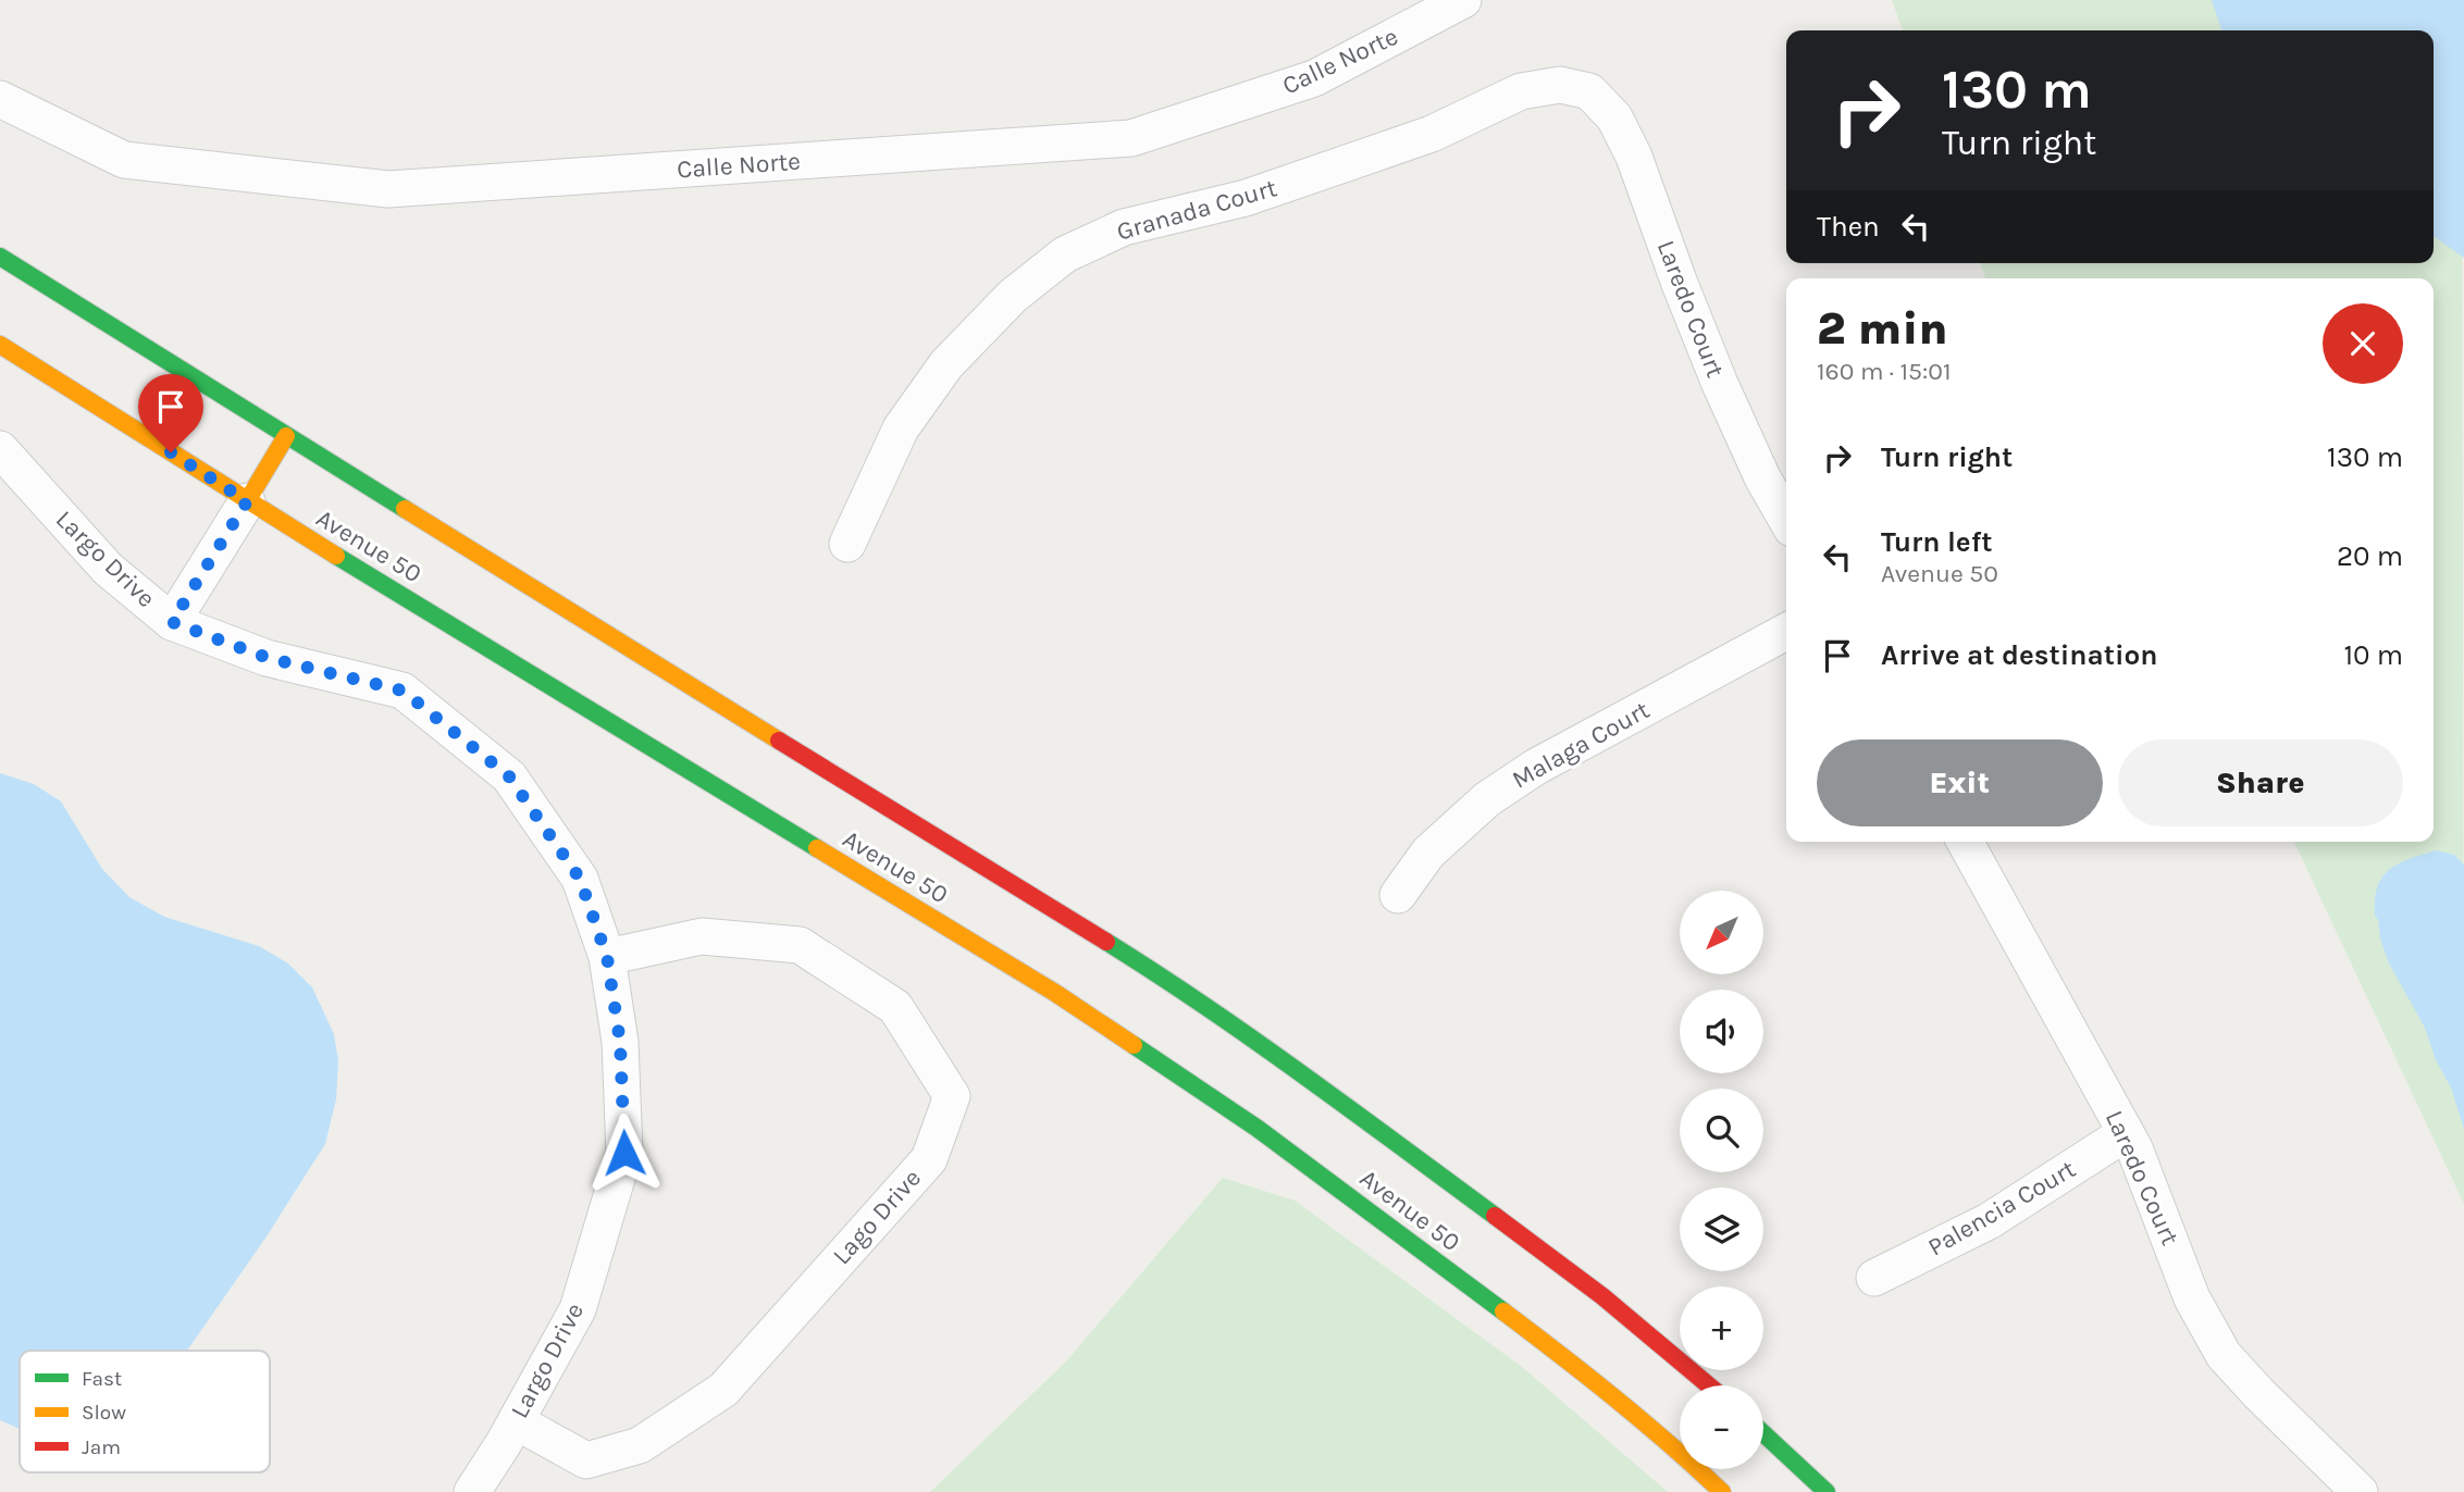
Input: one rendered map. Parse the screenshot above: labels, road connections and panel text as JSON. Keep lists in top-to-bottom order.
{
  "streets": {
    "main road": ["Avenue 50"],
    "street": [
      "Calle Norte",
      "Granada Court",
      "Laredo Court",
      "Largo Drive",
      "Malaga Court",
      "Palencia Court",
      "Lago Drive"
    ]
  },
  "crossings": [
    ["Granada Court", "Laredo Court"],
    ["Laredo Court", "Palencia Court"],
    ["Largo Drive", "Lago Drive"]
  ],
  "legend": ["Fast", "Slow", "Jam"],
  "north": "bottom left",
  "page": {
    "turn": ["130 m", "Turn right"],
    "then": "Then",
    "heading": ["2 min", "160 m · 15:01"],
    "list": [
      {
        "name": "Turn right",
        "value": "130 m"
      },
      {
        "name": "Turn left",
        "note": "Avenue 50",
        "value": "20 m"
      },
      {
        "name": "Arrive at destination",
        "value": "10 m"
      }
    ],
    "buttons": ["Exit", "Share"],
    "map_buttons": ["+", "−"]
  }
}
